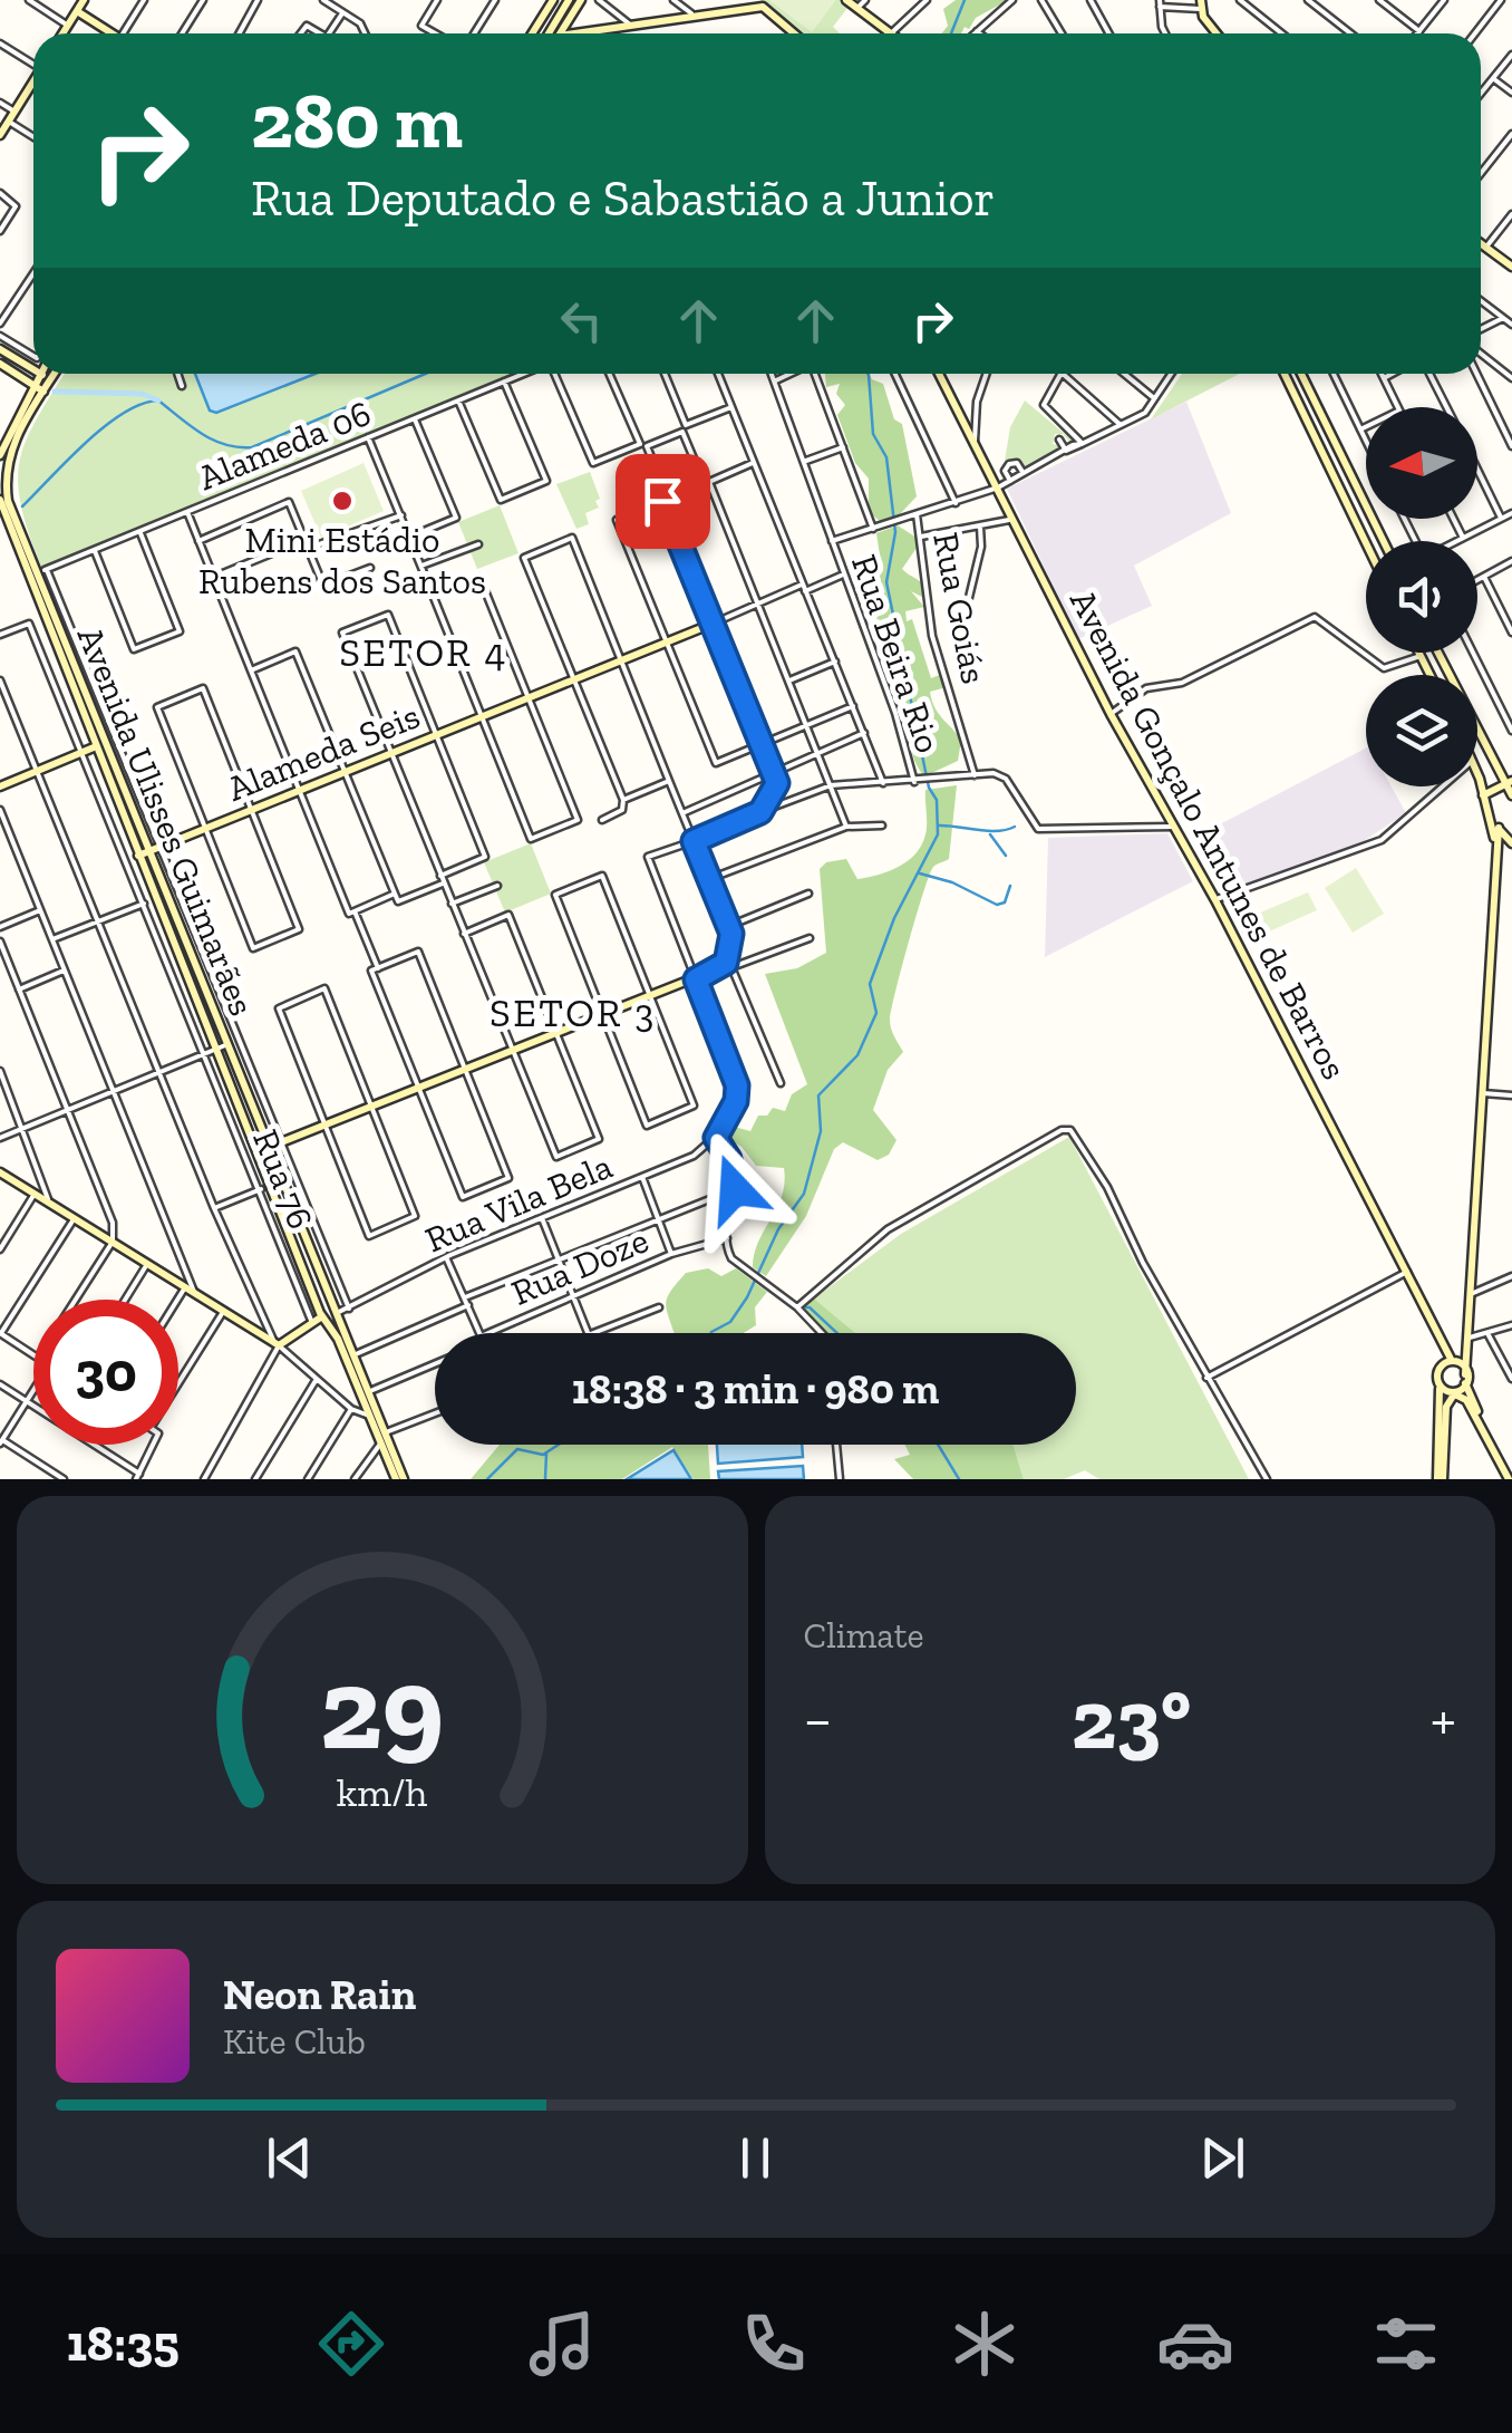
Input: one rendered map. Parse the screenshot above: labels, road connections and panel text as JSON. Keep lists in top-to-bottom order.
{
  "streets": {
    "main road": ["Alameda Seis", "Avenida Ulisses Guimarães", "Avenida Gonçalo Antunes de Barros"],
    "street": [
      "Alameda 06",
      "Rua Goiás",
      "Rua Beira Rio",
      "Rua 76",
      "Rua Vila Bela",
      "Rua Doze"
    ]
  },
  "crossings": [
    ["Alameda 06", "Avenida Ulisses Guimarães"],
    ["Rua Beira Rio", "Alameda Seis"],
    ["Alameda Seis", "Avenida Ulisses Guimarães"],
    ["Avenida Ulisses Guimarães", "Rua Vila Bela"]
  ],
  "districts": ["SETOR 4", "SETOR 3"],
  "places": ["Mini Estádio Rubens dos Santos"],
  "north": "left",
  "page": {
    "turn": ["280 m", "Rua Deputado e Sabastião a Junior"],
    "limit": "30",
    "trip": "18:38 · 3 min · 980 m",
    "tile": "Climate",
    "heat": ["−", "23°", "+"],
    "song": ["Neon Rain", "Kite Club"],
    "tabs": "18:35",
    "gauge": ["29", "km/h"]
  }
}
